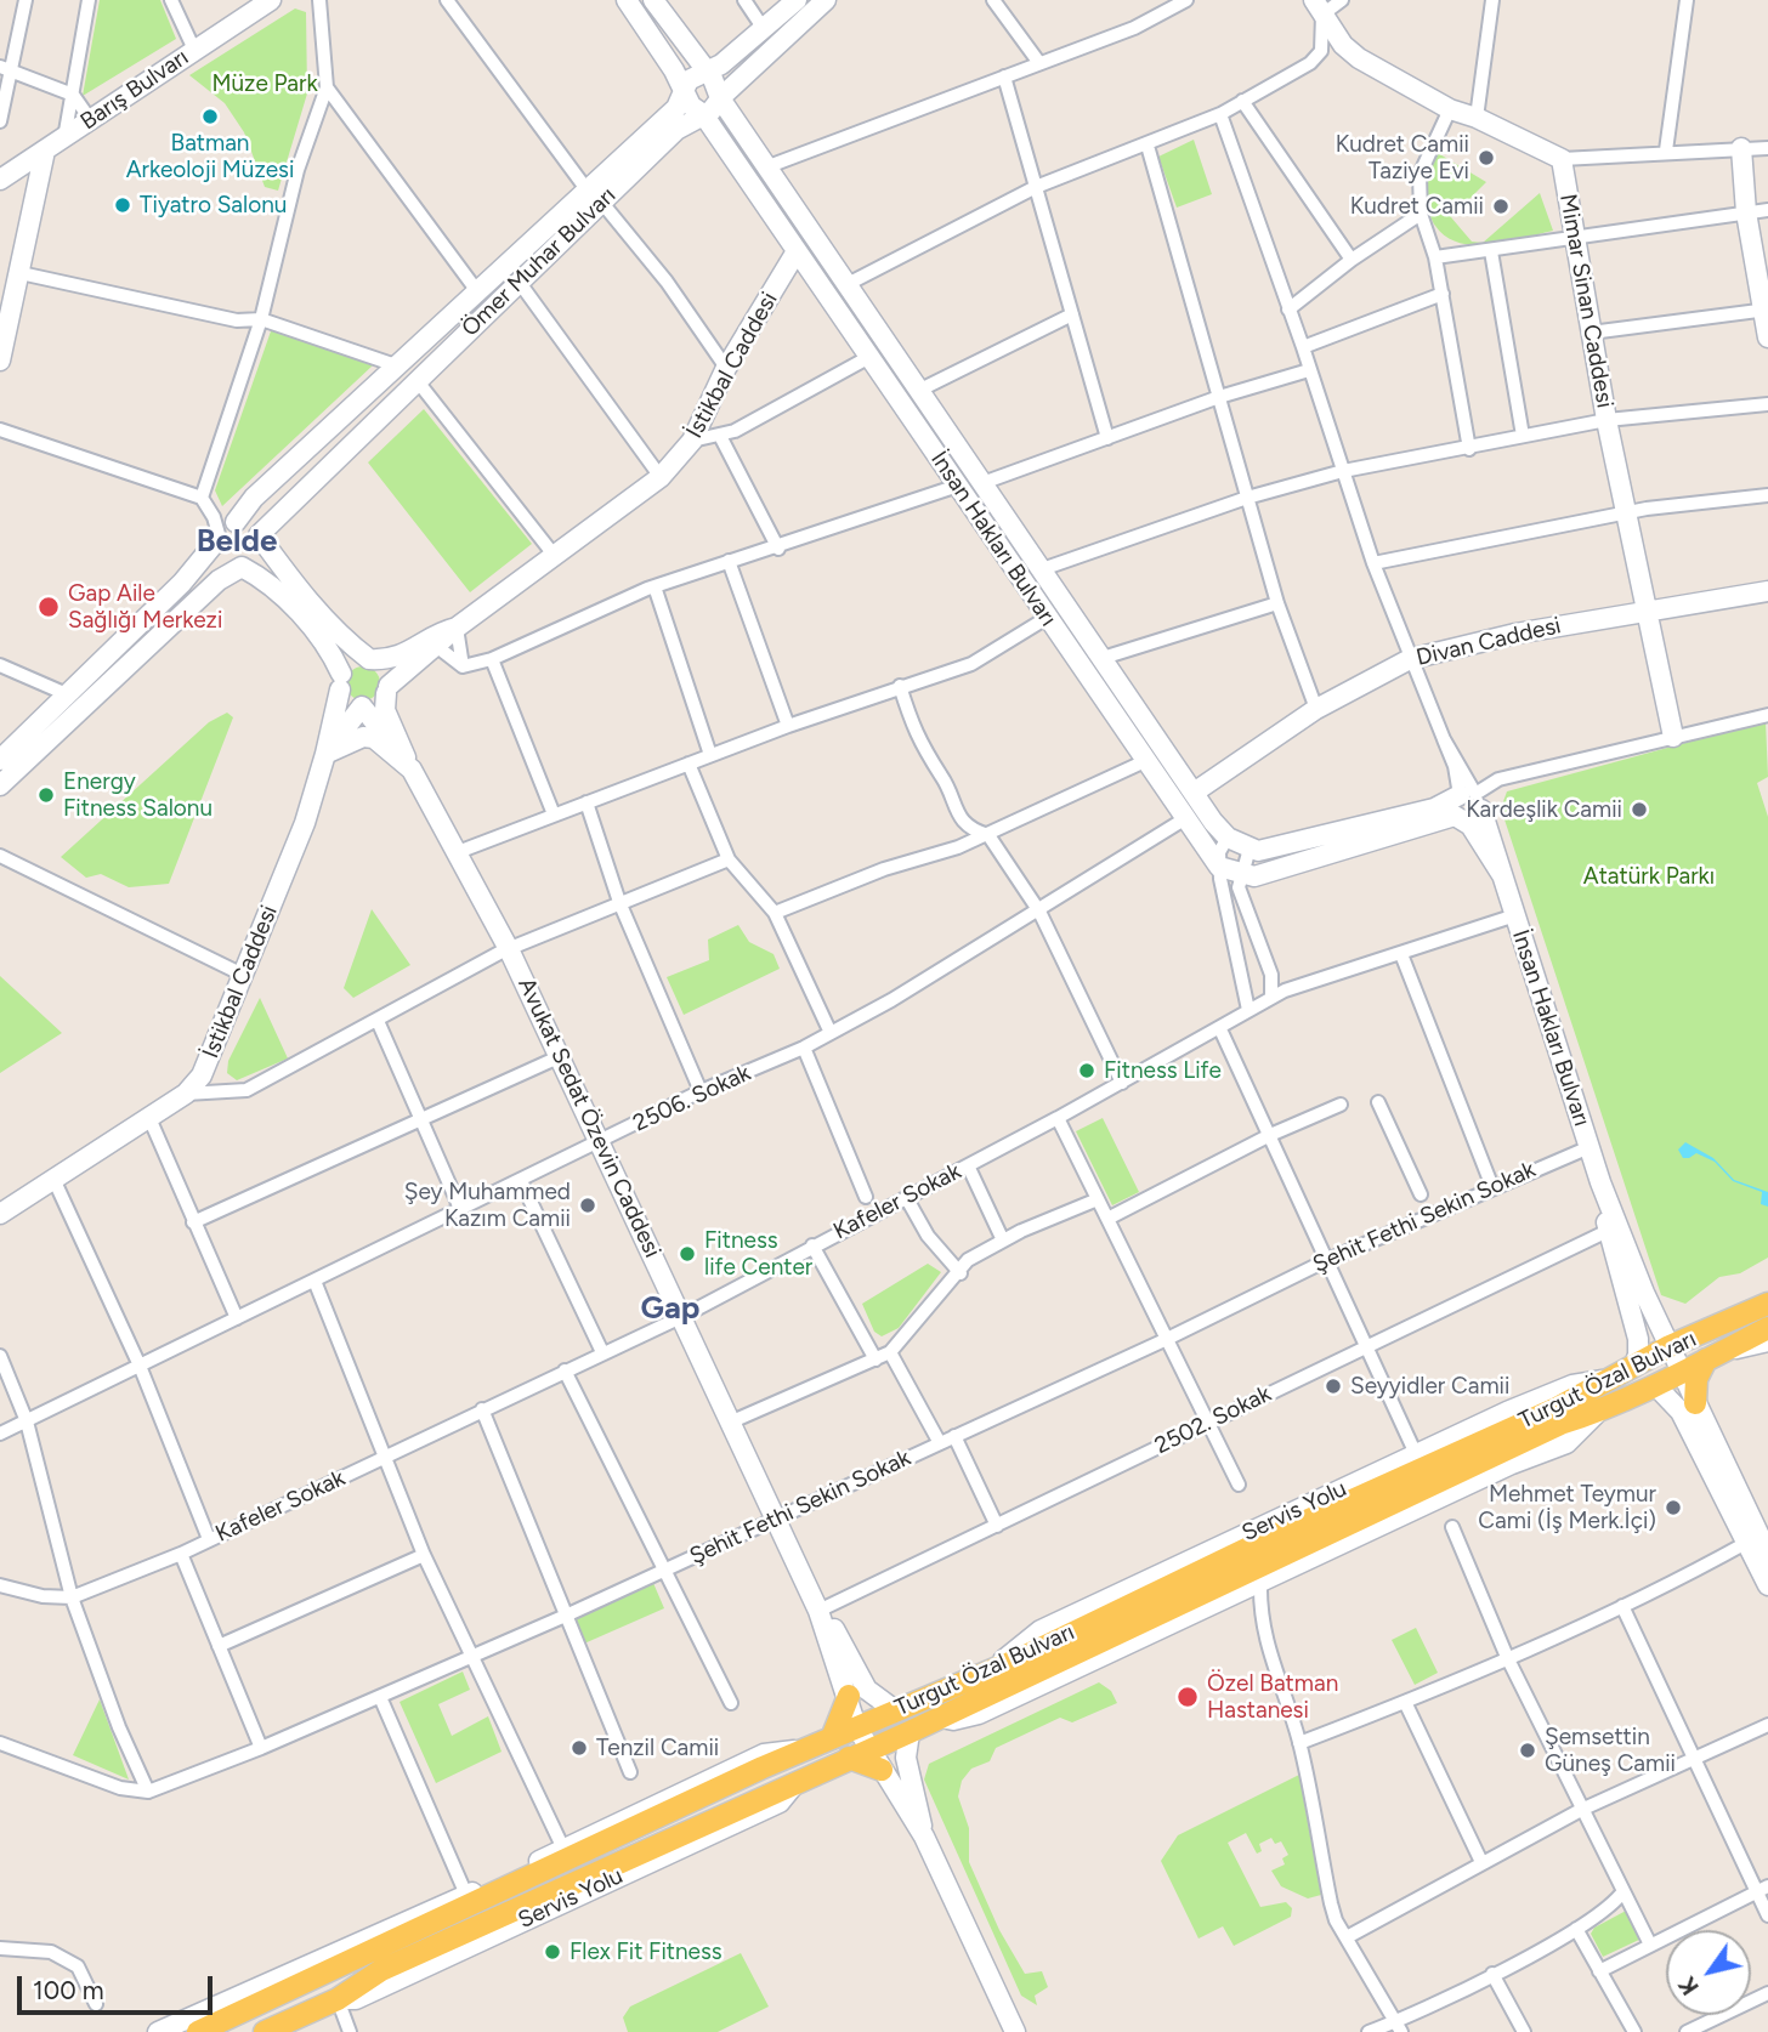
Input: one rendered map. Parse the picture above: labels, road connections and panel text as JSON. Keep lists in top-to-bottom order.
{
  "streets": {
    "main road": ["Turgut Özal Bulvarı"],
    "street": [
      "Barış Bulvarı",
      "Ömer Muhar Bulvarı",
      "Mimar Sinan Caddesi",
      "İstikbal Caddesi",
      "İnsan Hakları Bulvarı",
      "Divan Caddesi",
      "2506. Sokak",
      "Avukat Sedat Özevin Caddesi",
      "Kafeler Sokak",
      "Şehit Fethi Sekin Sokak",
      "2502. Sokak"
    ]
  },
  "crossings": [
    ["Ömer Muhar Bulvarı", "İnsan Hakları Bulvarı"],
    ["Mimar Sinan Caddesi", "Divan Caddesi"],
    ["İstikbal Caddesi", "İnsan Hakları Bulvarı"],
    ["İstikbal Caddesi", "Avukat Sedat Özevin Caddesi"],
    ["İnsan Hakları Bulvarı", "Divan Caddesi"],
    ["İnsan Hakları Bulvarı", "2506. Sokak"],
    ["İnsan Hakları Bulvarı", "Kafeler Sokak"],
    ["İnsan Hakları Bulvarı", "Şehit Fethi Sekin Sokak"],
    ["2506. Sokak", "Avukat Sedat Özevin Caddesi"],
    ["Avukat Sedat Özevin Caddesi", "Kafeler Sokak"],
    ["Avukat Sedat Özevin Caddesi", "Şehit Fethi Sekin Sokak"],
    ["Avukat Sedat Özevin Caddesi", "2502. Sokak"]
  ],
  "districts": ["Belde", "Gap"],
  "parks": ["Müze Park", "Atatürk Parkı"],
  "places": [
    "Batman Arkeoloji Müzesi",
    "Kudret Camii Taziye Evi",
    "Tiyatro Salonu",
    "Kudret Camii",
    "Gap Aile Sağlığı Merkezi",
    "Energy Fitness Salonu",
    "Kardeşlik Camii",
    "Fitness Life",
    "Şey Muhammed Kazım Camii",
    "Fitness life Center",
    "Seyyidler Camii",
    "Mehmet Teymur Cami (İş Merk.İçi)",
    "Özel Batman Hastanesi",
    "Tenzil Camii",
    "Şemsettin Güneş Camii",
    "Flex Fit Fitness"
  ],
  "scale_bar": "100 m",
  "north": "bottom left"
}
